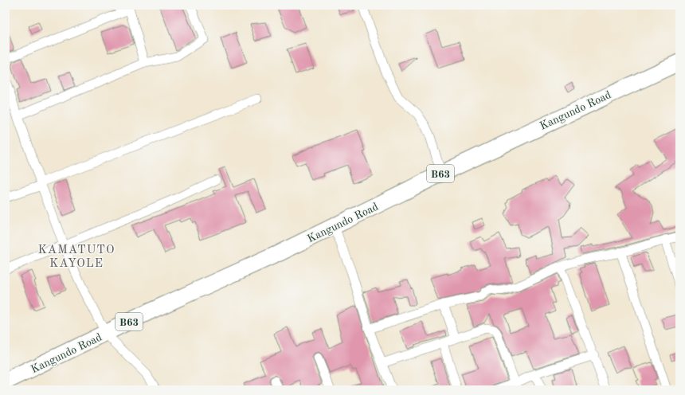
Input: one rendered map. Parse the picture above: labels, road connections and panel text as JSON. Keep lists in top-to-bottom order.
{
  "streets": {
    "highway": ["Kangundo Road", "B63"]
  },
  "districts": ["KAMATUTO KAYOLE"]
}
